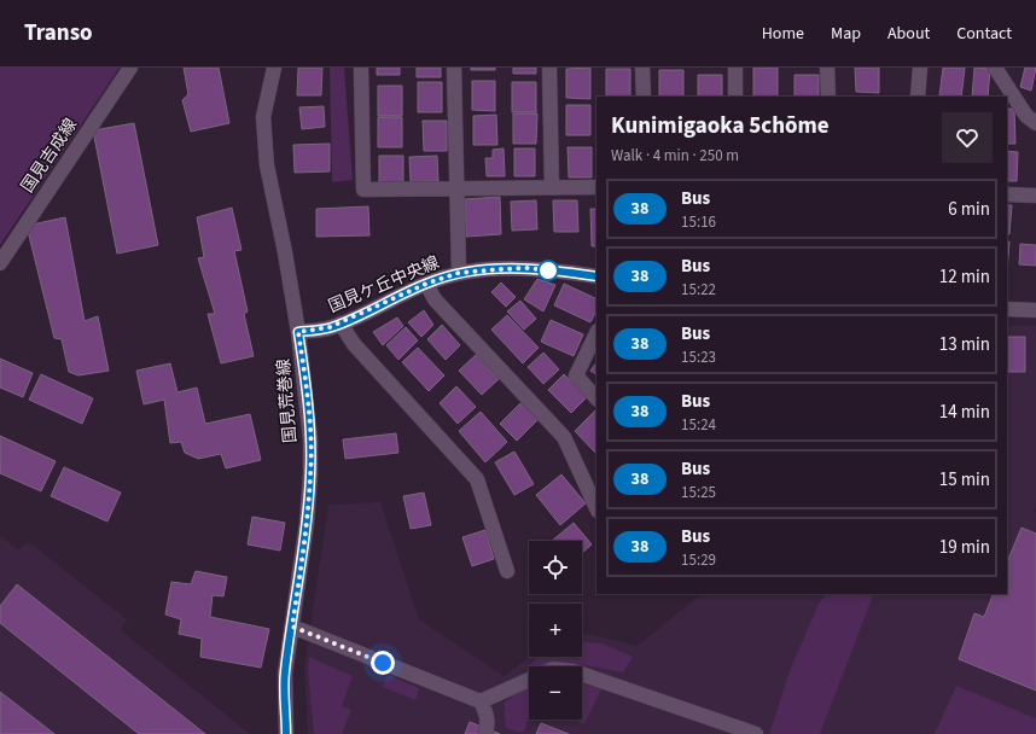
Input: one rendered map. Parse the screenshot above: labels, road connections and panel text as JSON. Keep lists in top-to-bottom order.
{
  "streets": {
    "street": ["国見吉成線", "国見ケ丘中央線", "国見荒巻線"]
  },
  "crossings": [
    ["国見ケ丘中央線", "国見荒巻線"]
  ],
  "lines": ["bus line 38"],
  "page": {
    "header": "Transo",
    "nav": [
      "Home",
      "Map",
      "About",
      "Contact"
    ],
    "heading": ["Kunimigaoka 5chōme", "Walk · 4 min · 250 m"],
    "list": [
      {
        "mark": "38",
        "name": "Bus",
        "note": "15:16",
        "value": "6 min"
      },
      {
        "mark": "38",
        "name": "Bus",
        "note": "15:22",
        "value": "12 min"
      },
      {
        "mark": "38",
        "name": "Bus",
        "note": "15:23",
        "value": "13 min"
      },
      {
        "mark": "38",
        "name": "Bus",
        "note": "15:24",
        "value": "14 min"
      },
      {
        "mark": "38",
        "name": "Bus",
        "note": "15:25",
        "value": "15 min"
      },
      {
        "mark": "38",
        "name": "Bus",
        "note": "15:29",
        "value": "19 min"
      }
    ],
    "map_buttons": ["+", "−"]
  }
}
